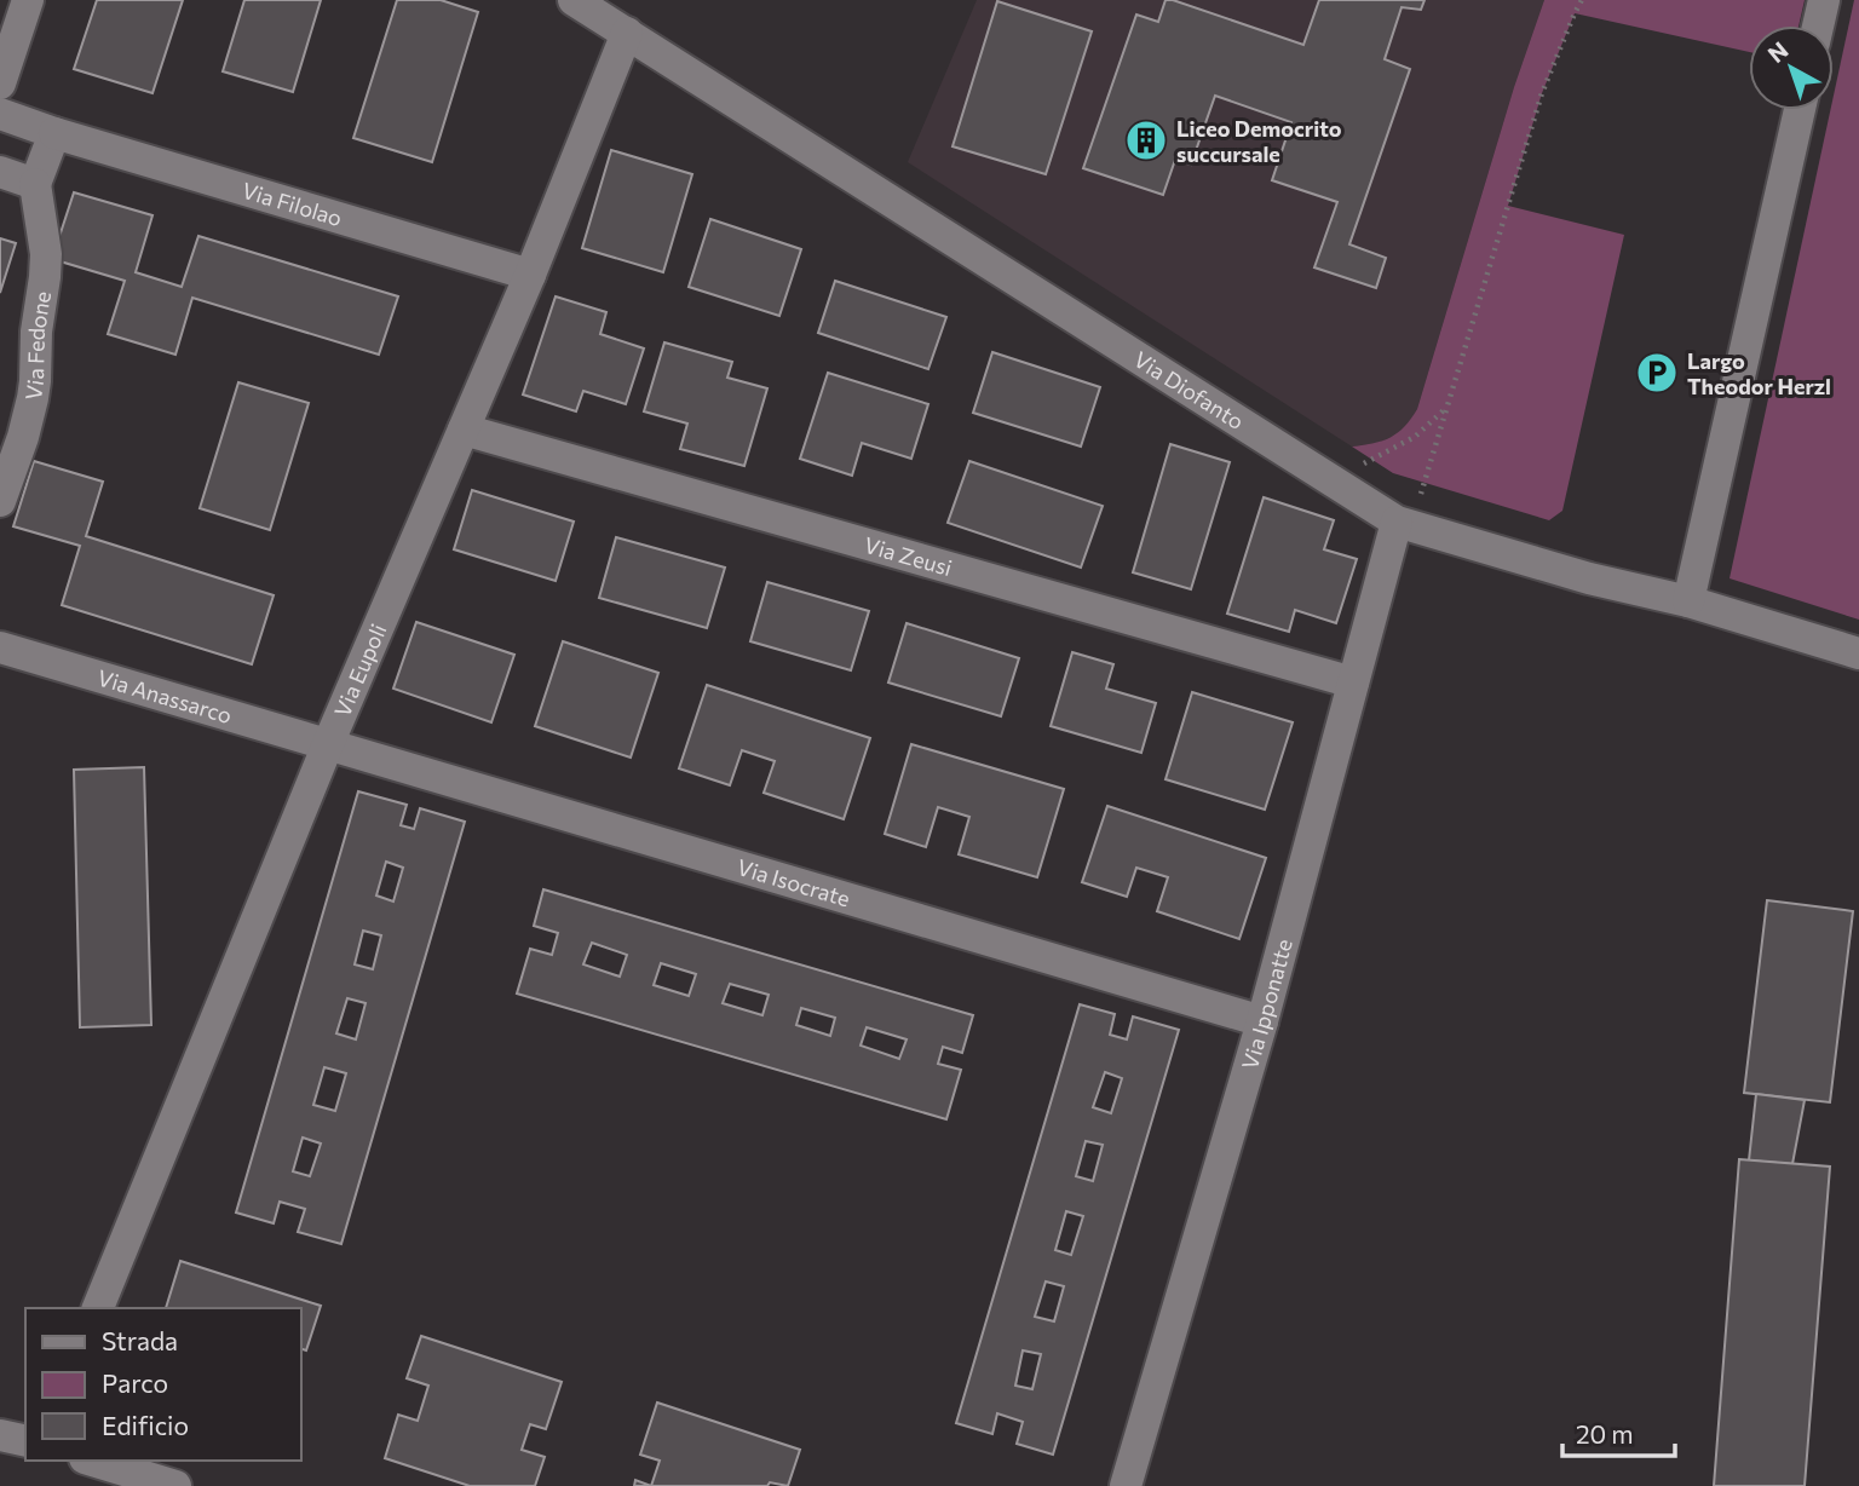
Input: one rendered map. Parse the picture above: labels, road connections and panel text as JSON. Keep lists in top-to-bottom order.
{
  "streets": {
    "street": [
      "Via Filolao",
      "Via Fedone",
      "Via Diofanto",
      "Via Zeusi",
      "Via Eupoli",
      "Via Anassarco",
      "Via Isocrate",
      "Via Ipponatte"
    ]
  },
  "crossings": [
    ["Via Filolao", "Via Eupoli"],
    ["Via Diofanto", "Via Eupoli"],
    ["Via Diofanto", "Via Ipponatte"],
    ["Via Zeusi", "Via Eupoli"],
    ["Via Zeusi", "Via Ipponatte"],
    ["Via Eupoli", "Via Anassarco"],
    ["Via Eupoli", "Via Isocrate"],
    ["Via Anassarco", "Via Isocrate"],
    ["Via Isocrate", "Via Ipponatte"]
  ],
  "places": {
    "building": ["Liceo Democrito succursale"],
    "parking": ["Largo Theodor Herzl"]
  },
  "legend": ["Strada", "Parco", "Edificio"],
  "scale_bar": "20 m",
  "north": "top left"
}
